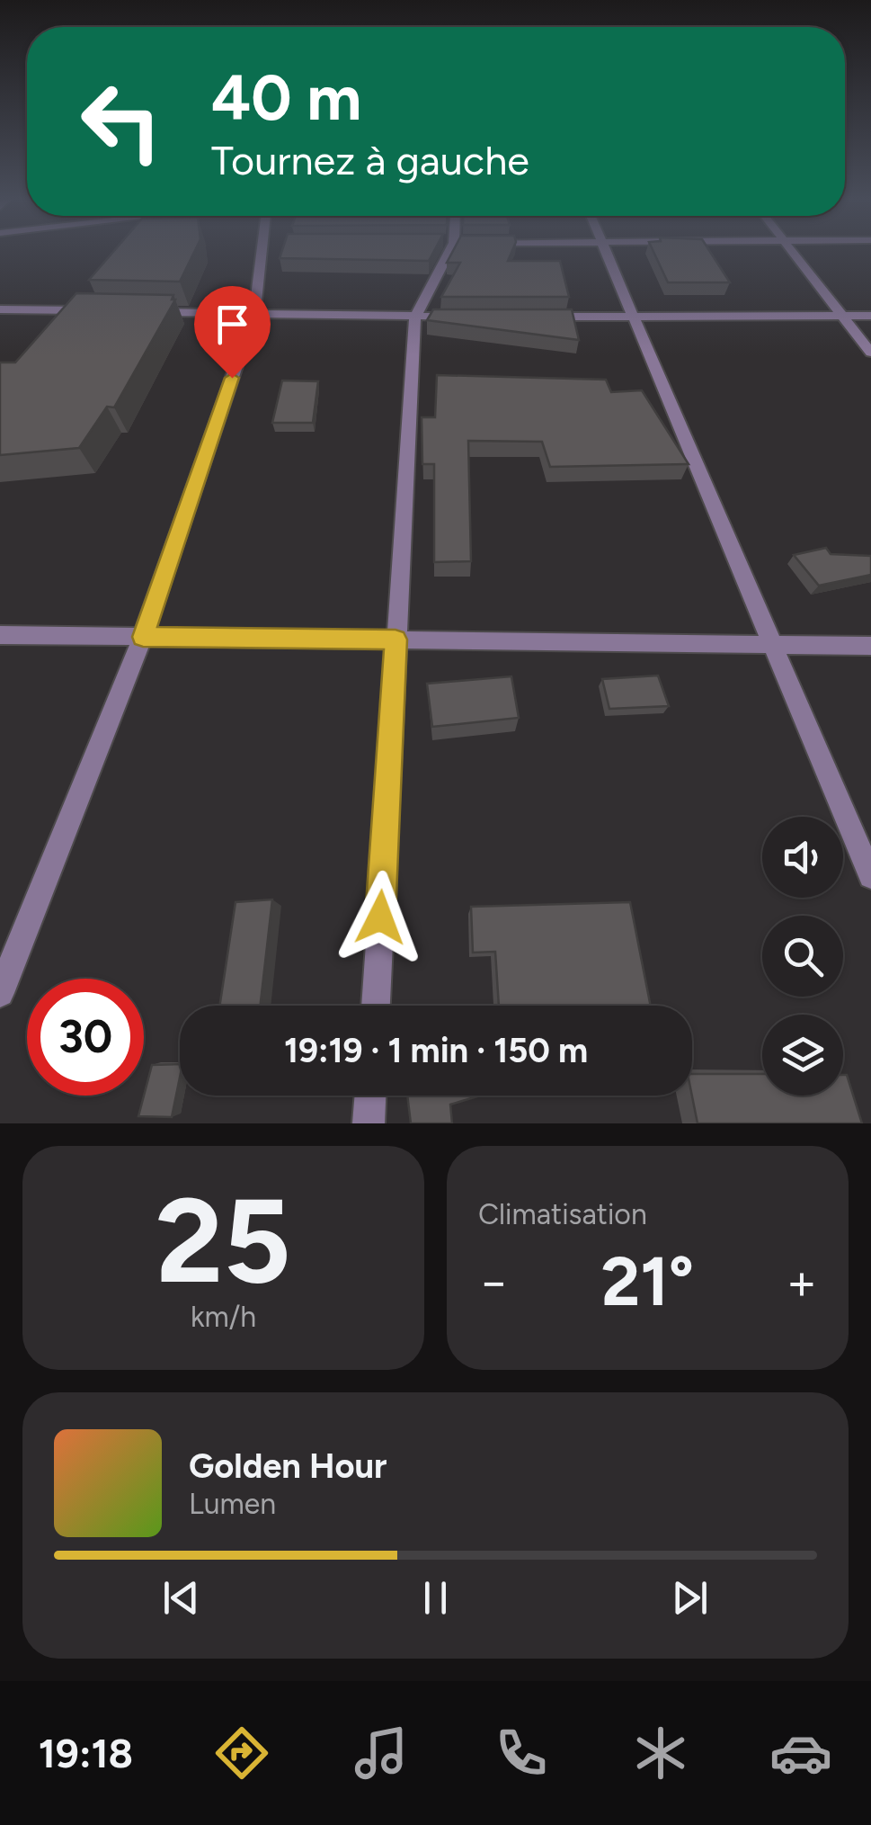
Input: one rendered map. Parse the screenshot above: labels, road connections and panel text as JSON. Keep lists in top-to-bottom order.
{
  "page": {
    "turn": ["40 m", "Tournez à gauche"],
    "limit": "30",
    "trip": "19:19 · 1 min · 150 m",
    "tile": [
      ["25", "km/h"],
      "Climatisation"
    ],
    "heat": ["−", "21°", "+"],
    "song": ["Golden Hour", "Lumen"],
    "tabs": "19:18"
  }
}
